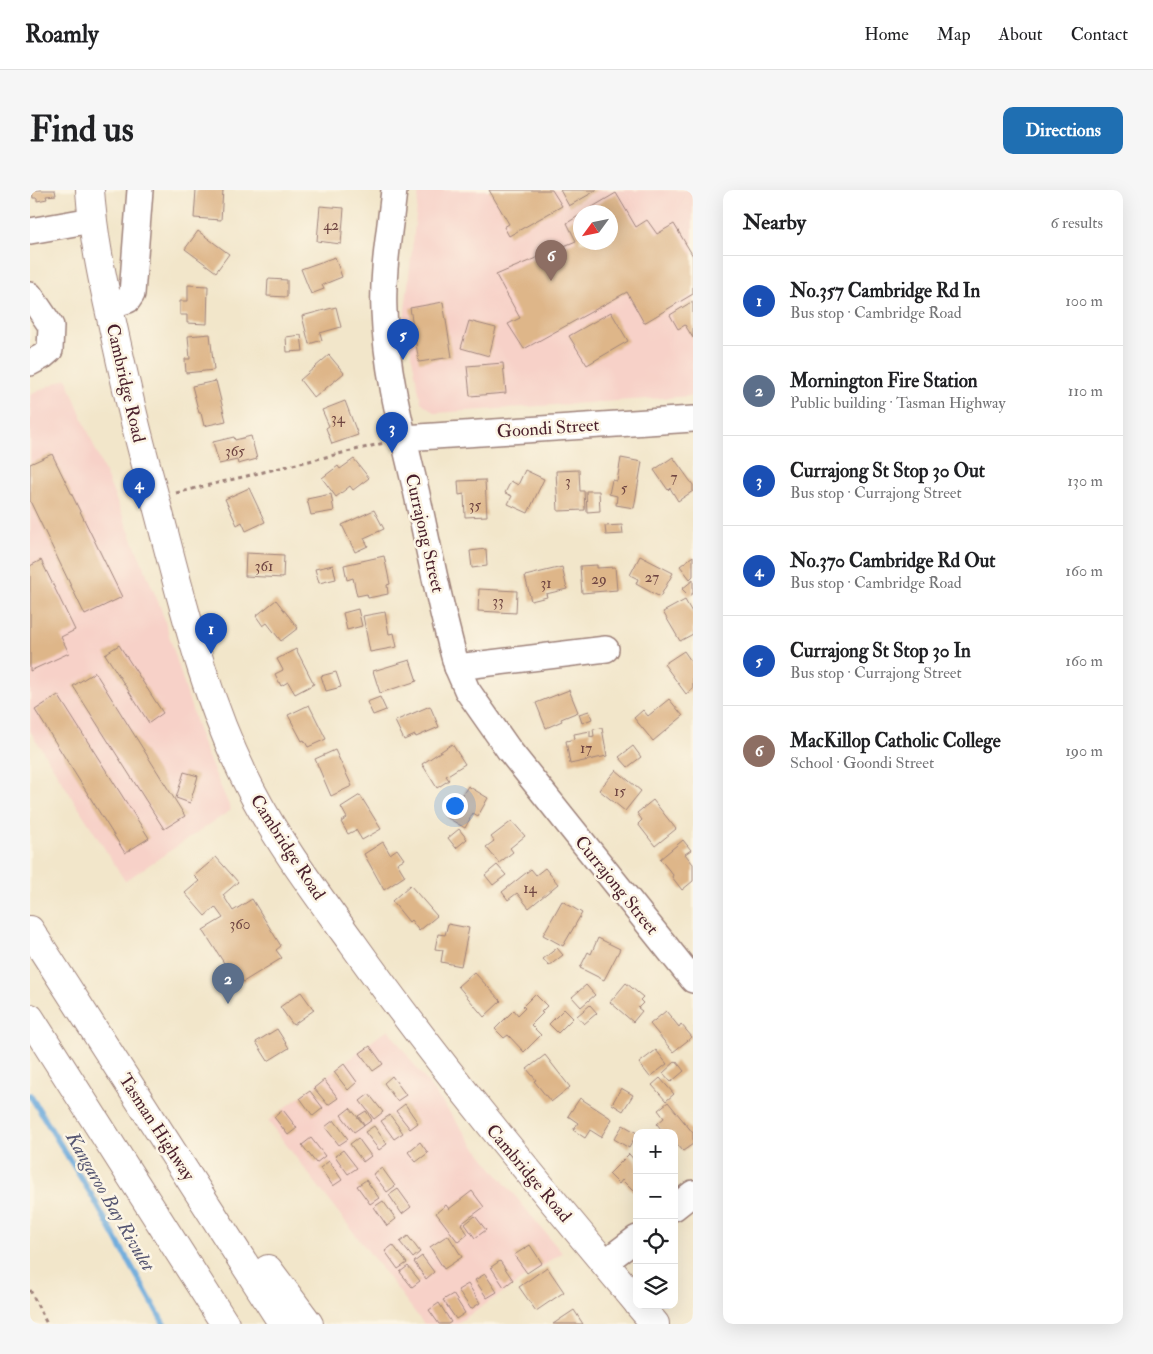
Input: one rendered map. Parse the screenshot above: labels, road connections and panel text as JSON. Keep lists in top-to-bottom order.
{
  "streets": {
    "main road": ["Cambridge Road", "Tasman Highway"],
    "street": ["Goondi Street", "Currajong Street"]
  },
  "crossings": [
    ["Goondi Street", "Currajong Street"]
  ],
  "water": ["Kangaroo Bay Rivulet"],
  "house_numbers": [
    "42",
    "34",
    "365",
    "7",
    "3",
    "5",
    "35",
    "361",
    "27",
    "29",
    "31",
    "33",
    "17",
    "15",
    "14",
    "360"
  ],
  "north": "bottom left",
  "page": {
    "header": "Roamly",
    "nav": [
      "Home",
      "Map",
      "About",
      "Contact"
    ],
    "buttons": "Directions",
    "title": "Find us",
    "heading": ["Nearby", "6 results"],
    "pins": [
      "6",
      "5",
      "3",
      "4",
      "1",
      "2"
    ],
    "list": [
      {
        "mark": "1",
        "name": "No.357 Cambridge Rd In",
        "note": "Bus stop · Cambridge Road",
        "value": "100 m"
      },
      {
        "mark": "2",
        "name": "Mornington Fire Station",
        "note": "Public building · Tasman Highway",
        "value": "110 m"
      },
      {
        "mark": "3",
        "name": "Currajong St Stop 30 Out",
        "note": "Bus stop · Currajong Street",
        "value": "130 m"
      },
      {
        "mark": "4",
        "name": "No.370 Cambridge Rd Out",
        "note": "Bus stop · Cambridge Road",
        "value": "160 m"
      },
      {
        "mark": "5",
        "name": "Currajong St Stop 30 In",
        "note": "Bus stop · Currajong Street",
        "value": "160 m"
      },
      {
        "mark": "6",
        "name": "MacKillop Catholic College",
        "note": "School · Goondi Street",
        "value": "190 m"
      }
    ],
    "map_buttons": ["+", "−"]
  }
}
